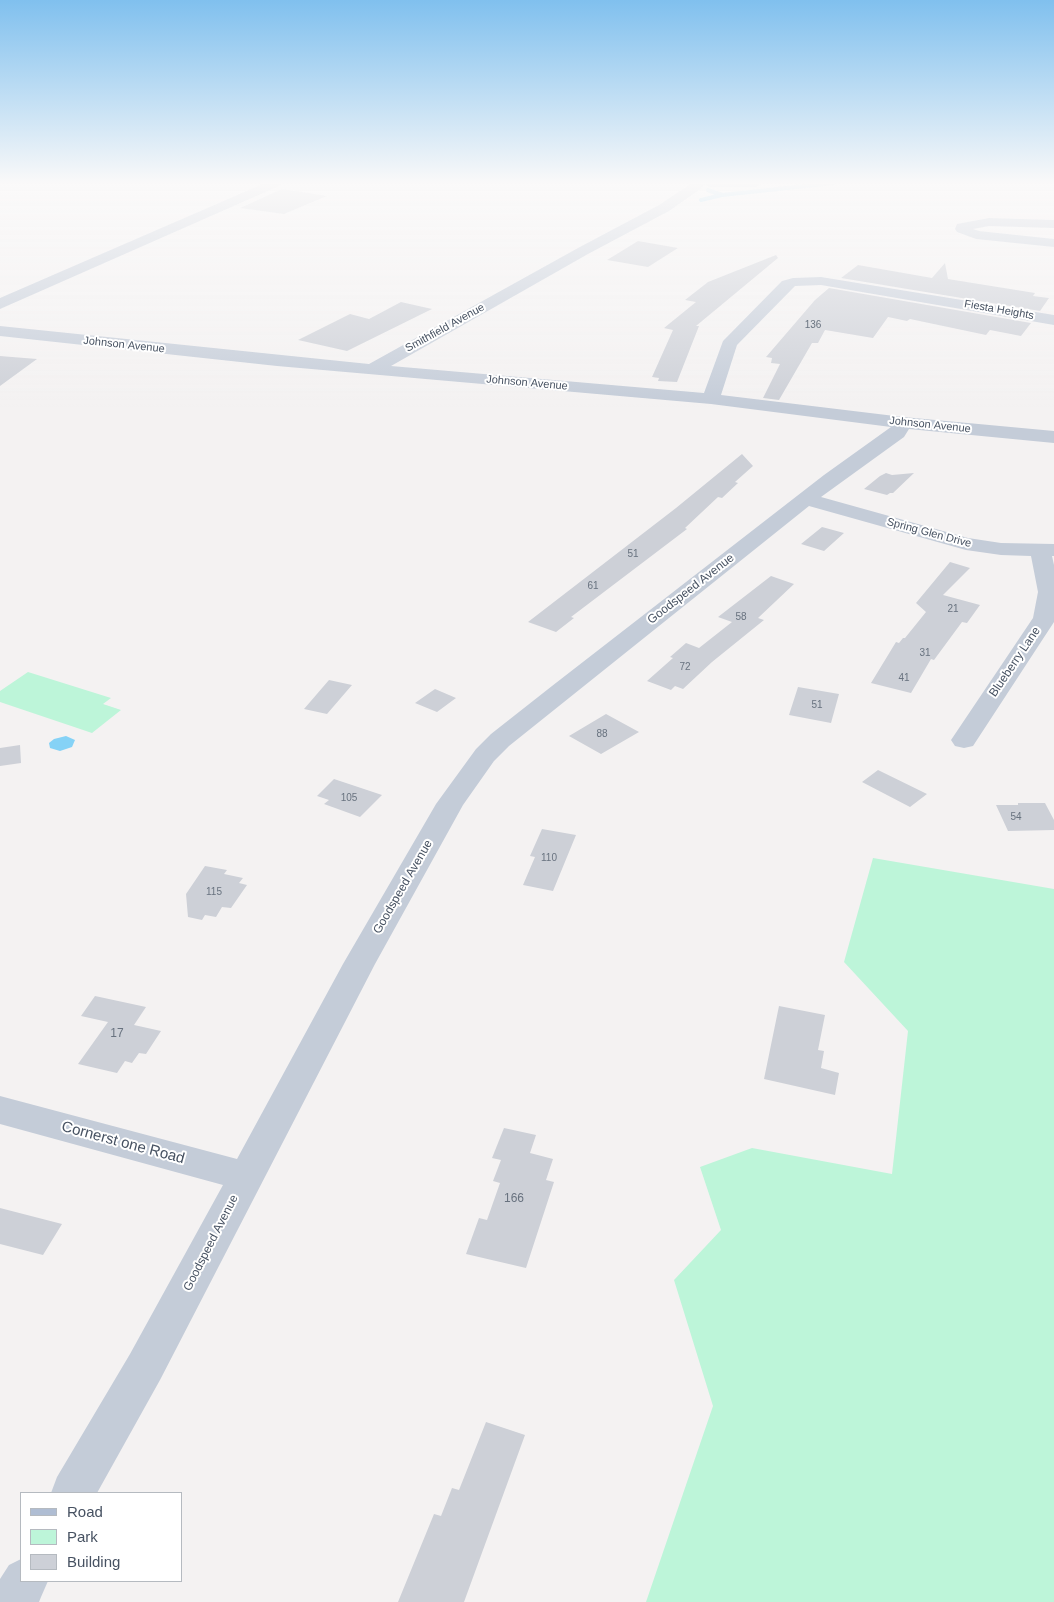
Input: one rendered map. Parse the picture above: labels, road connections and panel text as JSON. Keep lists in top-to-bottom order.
{
  "streets": {
    "street": [
      "Fiesta Heights",
      "Smithfield Avenue",
      "Johnson Avenue",
      "Spring Glen Drive",
      "Goodspeed Avenue",
      "Blueberry Lane",
      "Cornerst one Road"
    ]
  },
  "crossings": [
    ["Fiesta Heights", "Johnson Avenue"],
    ["Smithfield Avenue", "Johnson Avenue"],
    ["Johnson Avenue", "Goodspeed Avenue"],
    ["Spring Glen Drive", "Goodspeed Avenue"],
    ["Spring Glen Drive", "Blueberry Lane"],
    ["Goodspeed Avenue", "Cornerst one Road"]
  ],
  "house_numbers": [
    "136",
    "51",
    "61",
    "21",
    "58",
    "31",
    "72",
    "41",
    "51",
    "88",
    "105",
    "54",
    "110",
    "115",
    "17",
    "166"
  ],
  "legend": ["Road", "Park", "Building"]
}
